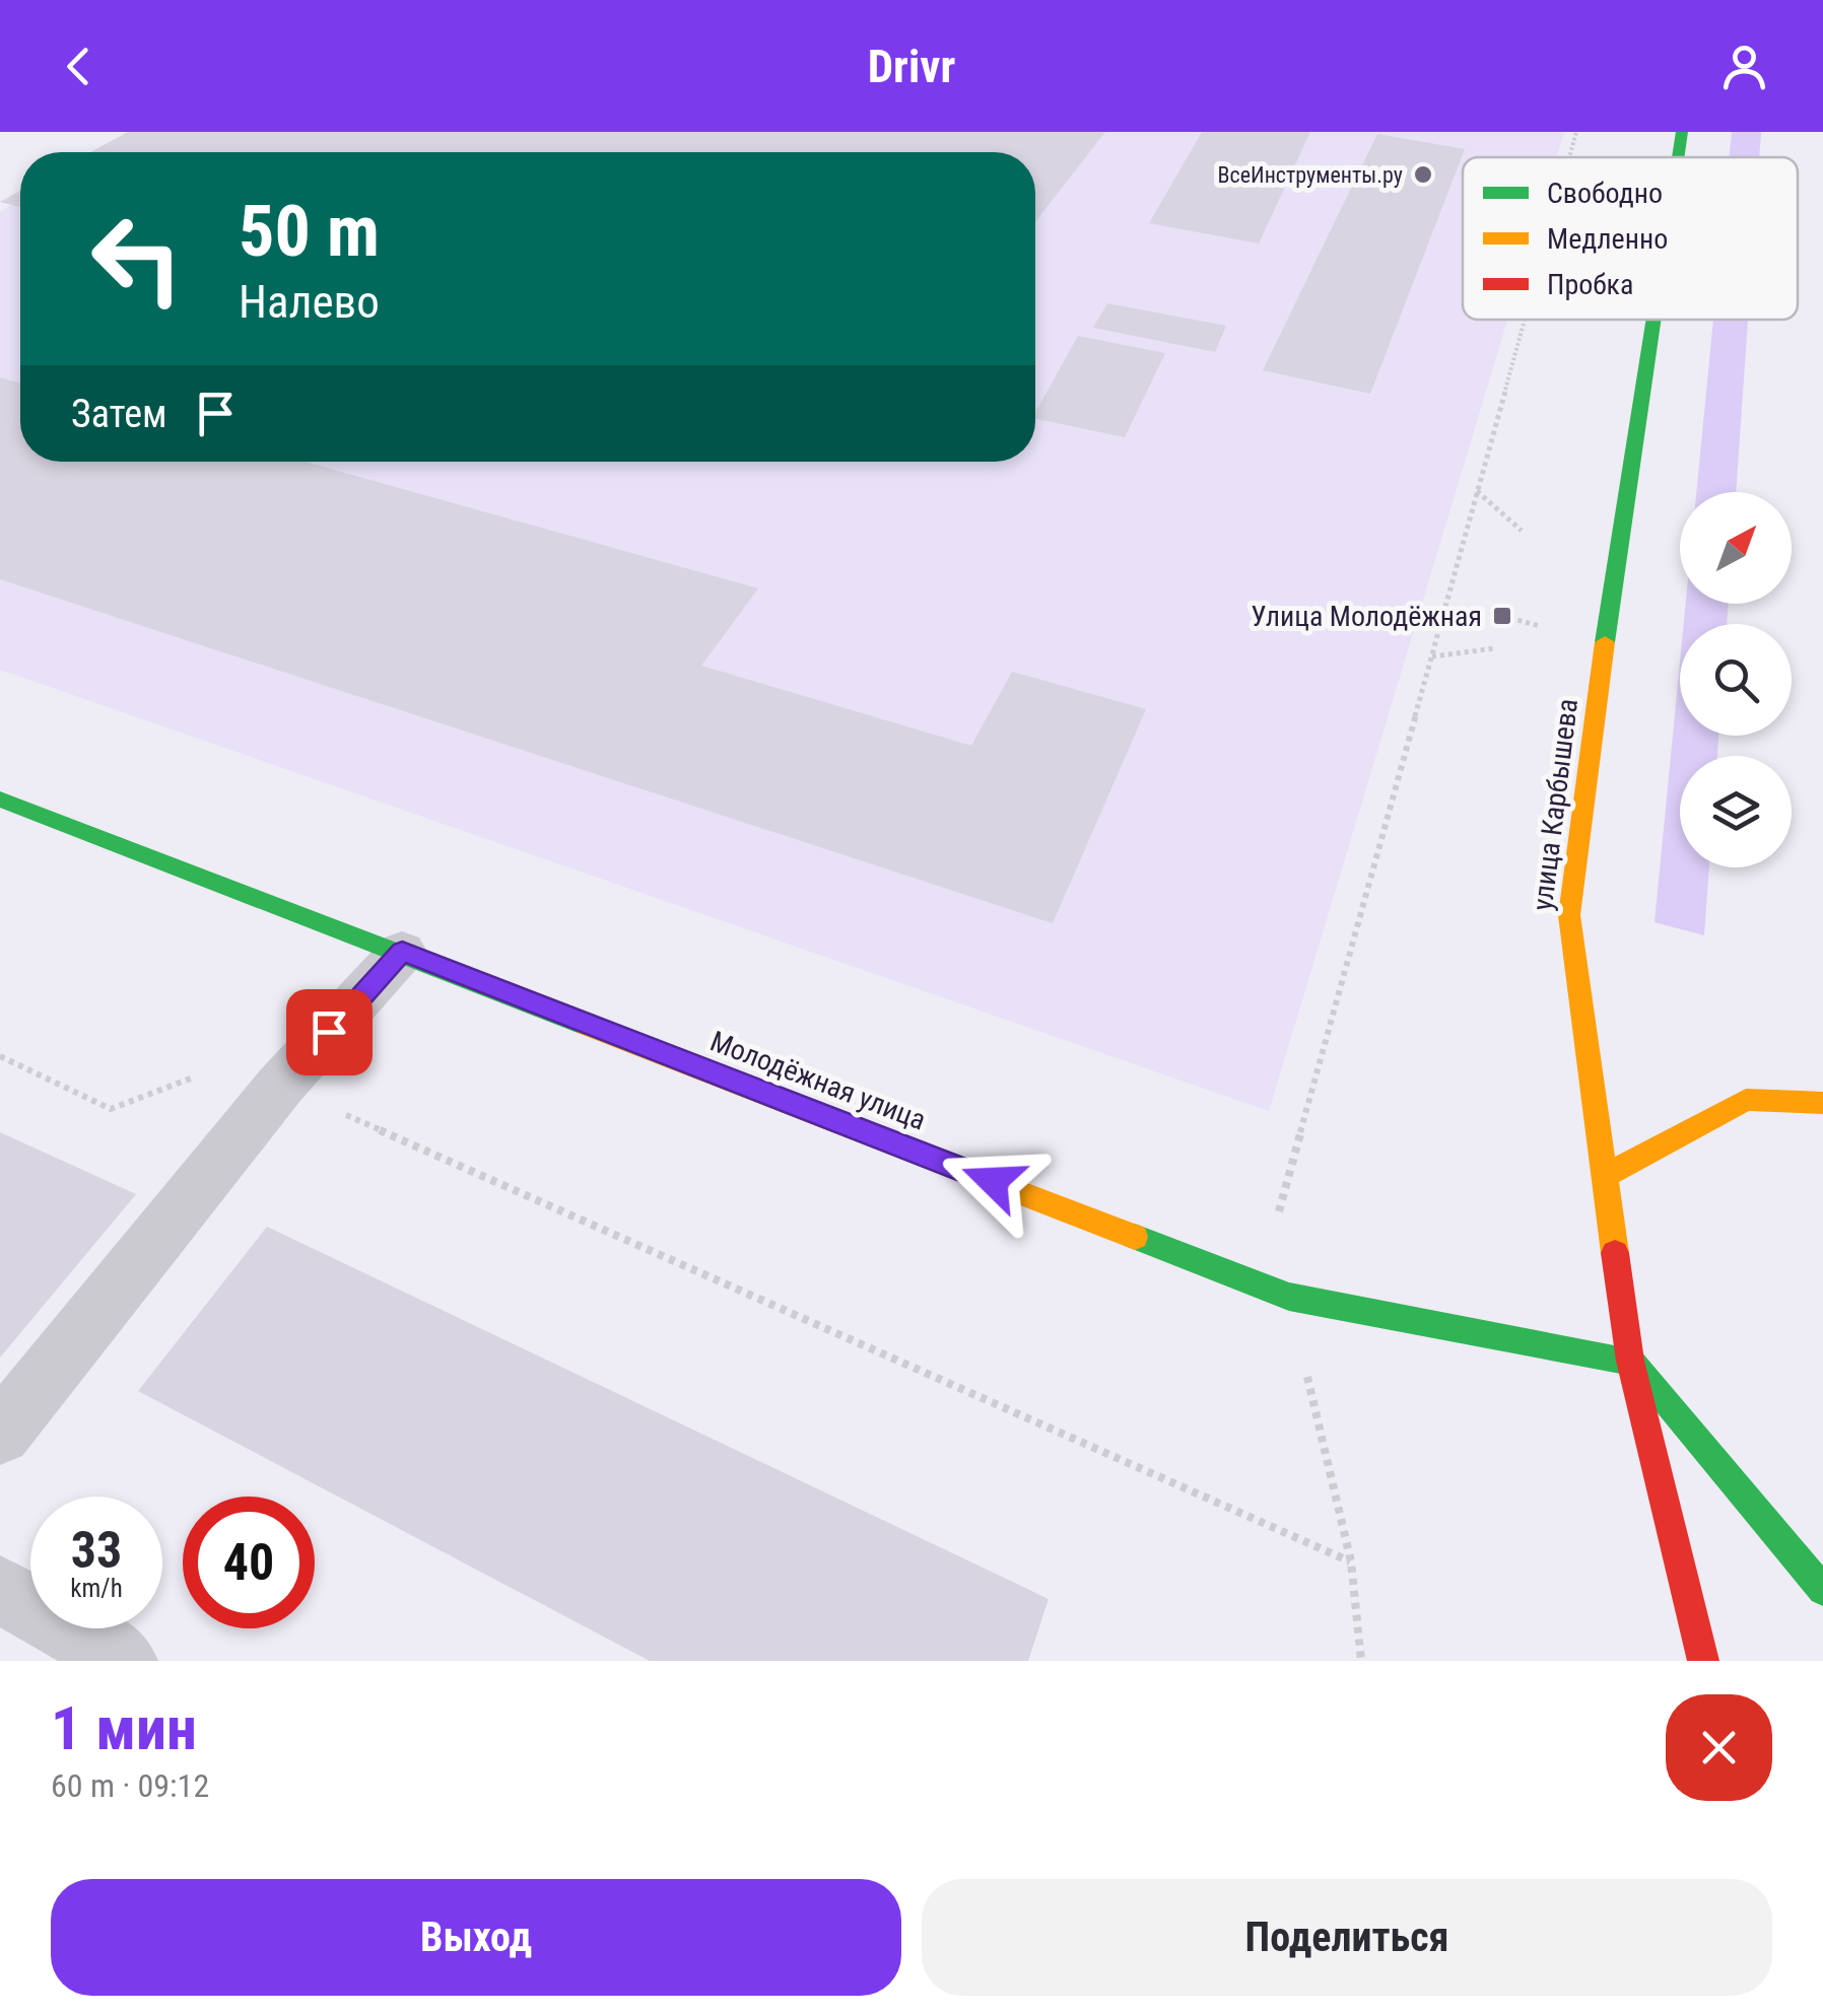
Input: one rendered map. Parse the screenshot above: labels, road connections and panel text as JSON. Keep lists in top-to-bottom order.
{
  "streets": {
    "street": ["улица Карбышева", "Молодёжная улица"]
  },
  "crossings": [
    ["улица Карбышева", "Молодёжная улица"]
  ],
  "places": {
    "other": ["ВсеИнструменты.ру"],
    "transit": ["Улица Молодёжная"]
  },
  "legend": ["Свободно", "Медленно", "Пробка"],
  "north": "top right",
  "page": {
    "header": "Drivr",
    "turn": ["50 m", "Налево"],
    "then": "Затем",
    "speed": "33 km/h",
    "limit": "40",
    "heading": ["1 мин", "60 m · 09:12"],
    "buttons": ["Выход", "Поделиться"]
  }
}
